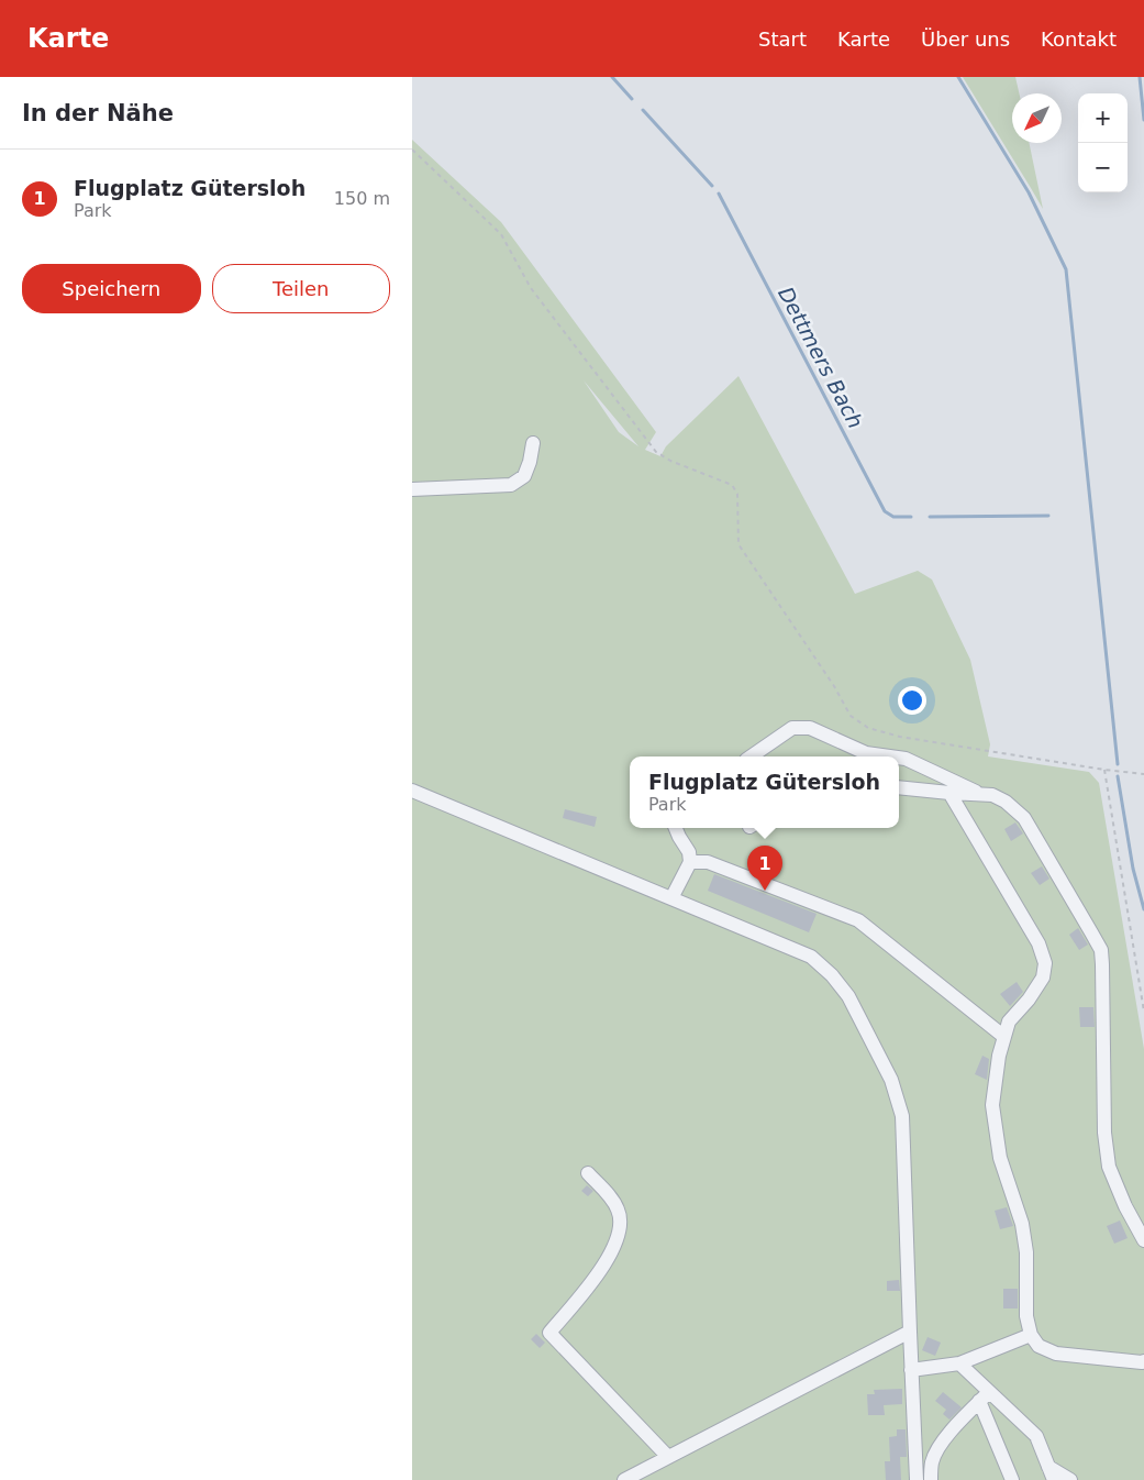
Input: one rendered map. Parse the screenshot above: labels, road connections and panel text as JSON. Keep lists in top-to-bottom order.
{
  "water": ["Dettmers Bach"],
  "north": "bottom left",
  "page": {
    "header": "Karte",
    "nav": [
      "Start",
      "Karte",
      "Über uns",
      "Kontakt"
    ],
    "heading": "In der Nähe",
    "map_buttons": ["+", "−"],
    "list": [
      {
        "mark": "1",
        "name": "Flugplatz Gütersloh",
        "note": "Park",
        "value": "150 m"
      }
    ],
    "buttons": ["Speichern", "Teilen"],
    "popup": ["Flugplatz Gütersloh", "Park"],
    "pins": "1"
  }
}
